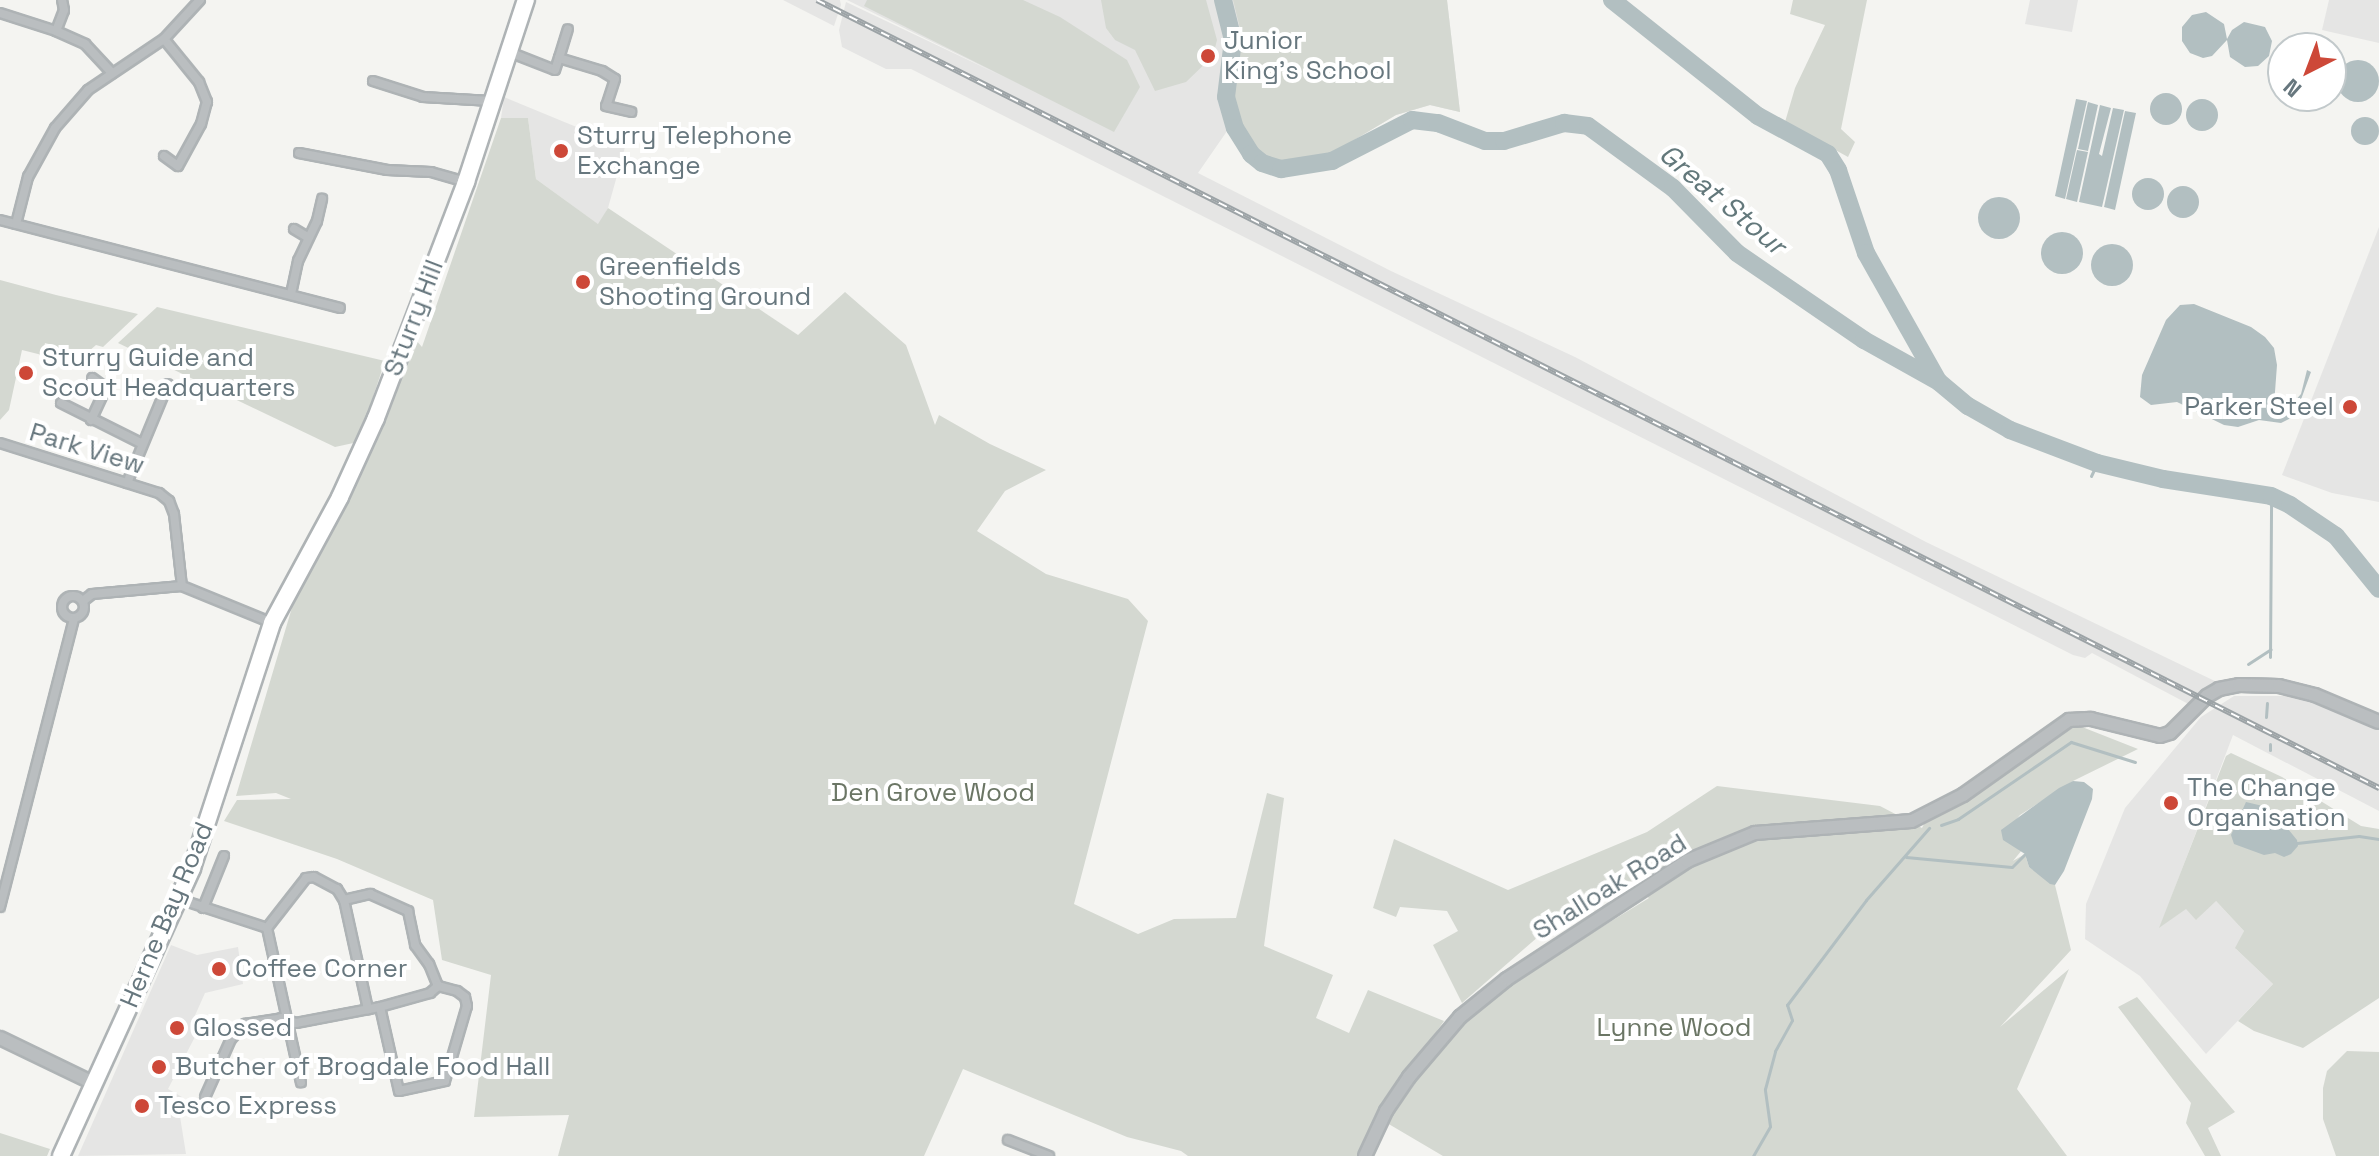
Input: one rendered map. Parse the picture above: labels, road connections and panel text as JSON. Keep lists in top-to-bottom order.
{
  "streets": {
    "main road": ["Sturry Hill", "Herne Bay Road"],
    "street": ["Park View", "Shalloak Road"]
  },
  "crossings": [
    ["Sturry Hill", "Herne Bay Road"]
  ],
  "water": ["Great Stour"],
  "parks": ["Den Grove Wood", "Lynne Wood"],
  "places": [
    "Junior King's School",
    "Sturry Telephone Exchange",
    "Greenfields Shooting Ground",
    "Sturry Guide and Scout Headquarters",
    "Parker Steel",
    "The Change Organisation",
    "Coffee Corner",
    "Glossed",
    "Butcher of Brogdale Food Hall",
    "Tesco Express"
  ],
  "north": "bottom left"
}
